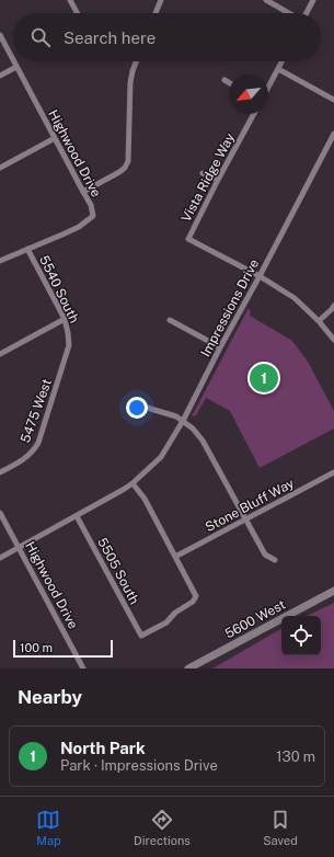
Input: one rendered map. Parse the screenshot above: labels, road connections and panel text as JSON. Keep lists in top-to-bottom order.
{
  "streets": {
    "main road": ["5600 West"],
    "street": [
      "Highwood Drive",
      "Vista Ridge Way",
      "5540 South",
      "Impressions Drive",
      "5475 West",
      "Stone Bluff Way",
      "5505 South"
    ]
  },
  "crossings": [
    ["Highwood Drive", "5540 South"],
    ["Highwood Drive", "Impressions Drive"],
    ["Vista Ridge Way", "Impressions Drive"],
    ["5540 South", "5475 West"],
    ["Impressions Drive", "5505 South"],
    ["Stone Bluff Way", "5505 South"]
  ],
  "scale_bar": "100 m",
  "north": "bottom left",
  "page": {
    "search": "Search here",
    "pins": "1",
    "scale": "100 m",
    "heading": "Nearby",
    "list": [
      {
        "mark": "1",
        "name": "North Park",
        "note": "Park · Impressions Drive",
        "value": "130 m"
      }
    ],
    "nav": ["Map", "Directions", "Saved"]
  }
}
